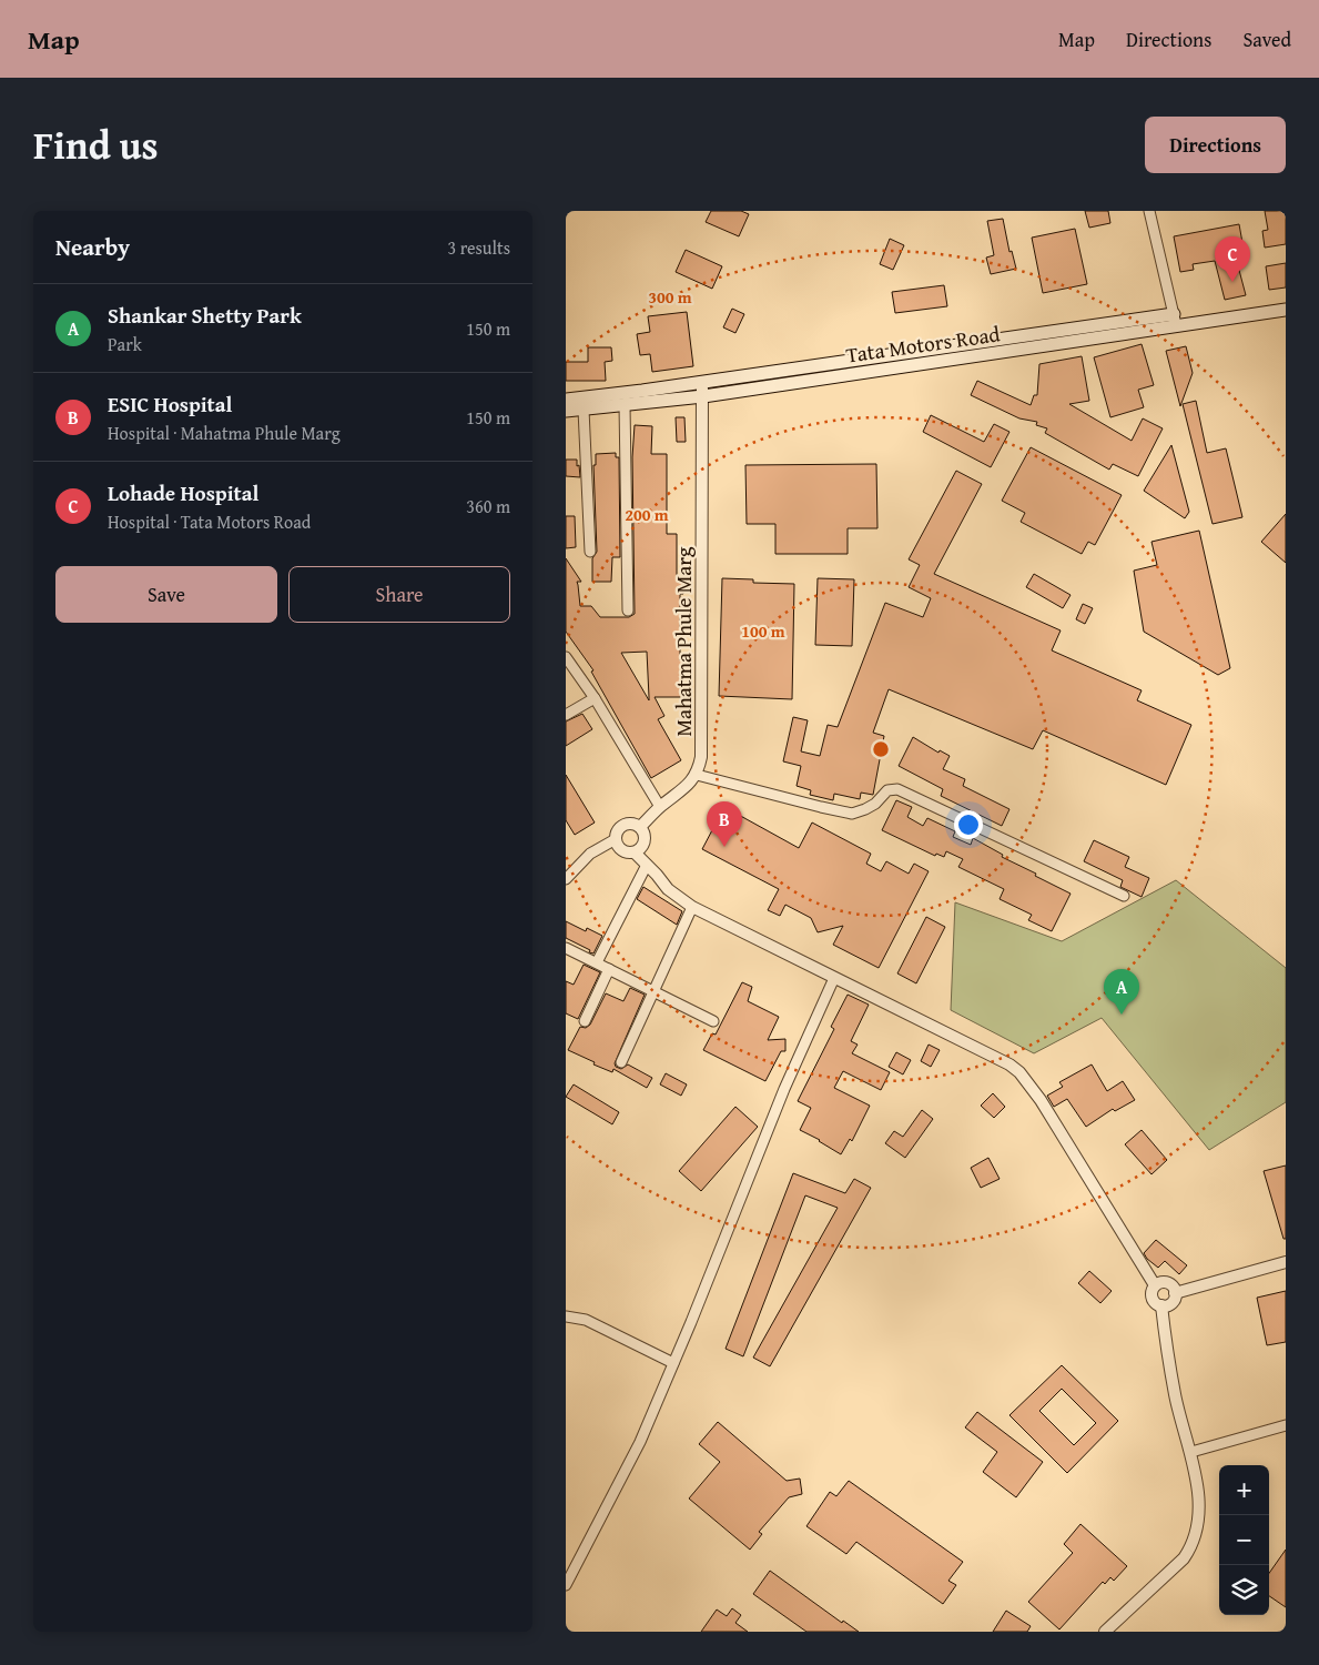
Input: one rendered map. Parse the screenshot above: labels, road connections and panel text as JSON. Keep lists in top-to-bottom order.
{
  "streets": {
    "main road": ["Tata Motors Road"],
    "street": ["Mahatma Phule Marg"]
  },
  "crossings": [
    ["Tata Motors Road", "Mahatma Phule Marg"]
  ],
  "page": {
    "header": "Map",
    "nav": ["Map", "Directions", "Saved"],
    "title": "Find us",
    "buttons": [
      "Directions",
      ["Save", "Share"]
    ],
    "heading": ["Nearby", "3 results"],
    "pins": ["C", "B", "A"],
    "list": [
      {
        "mark": "A",
        "name": "Shankar Shetty Park",
        "note": "Park",
        "value": "150 m"
      },
      {
        "mark": "B",
        "name": "ESIC Hospital",
        "note": "Hospital · Mahatma Phule Marg",
        "value": "150 m"
      },
      {
        "mark": "C",
        "name": "Lohade Hospital",
        "note": "Hospital · Tata Motors Road",
        "value": "360 m"
      }
    ],
    "map_buttons": ["+", "−"]
  },
  "rings": ["300 m", "200 m", "100 m"]
}
